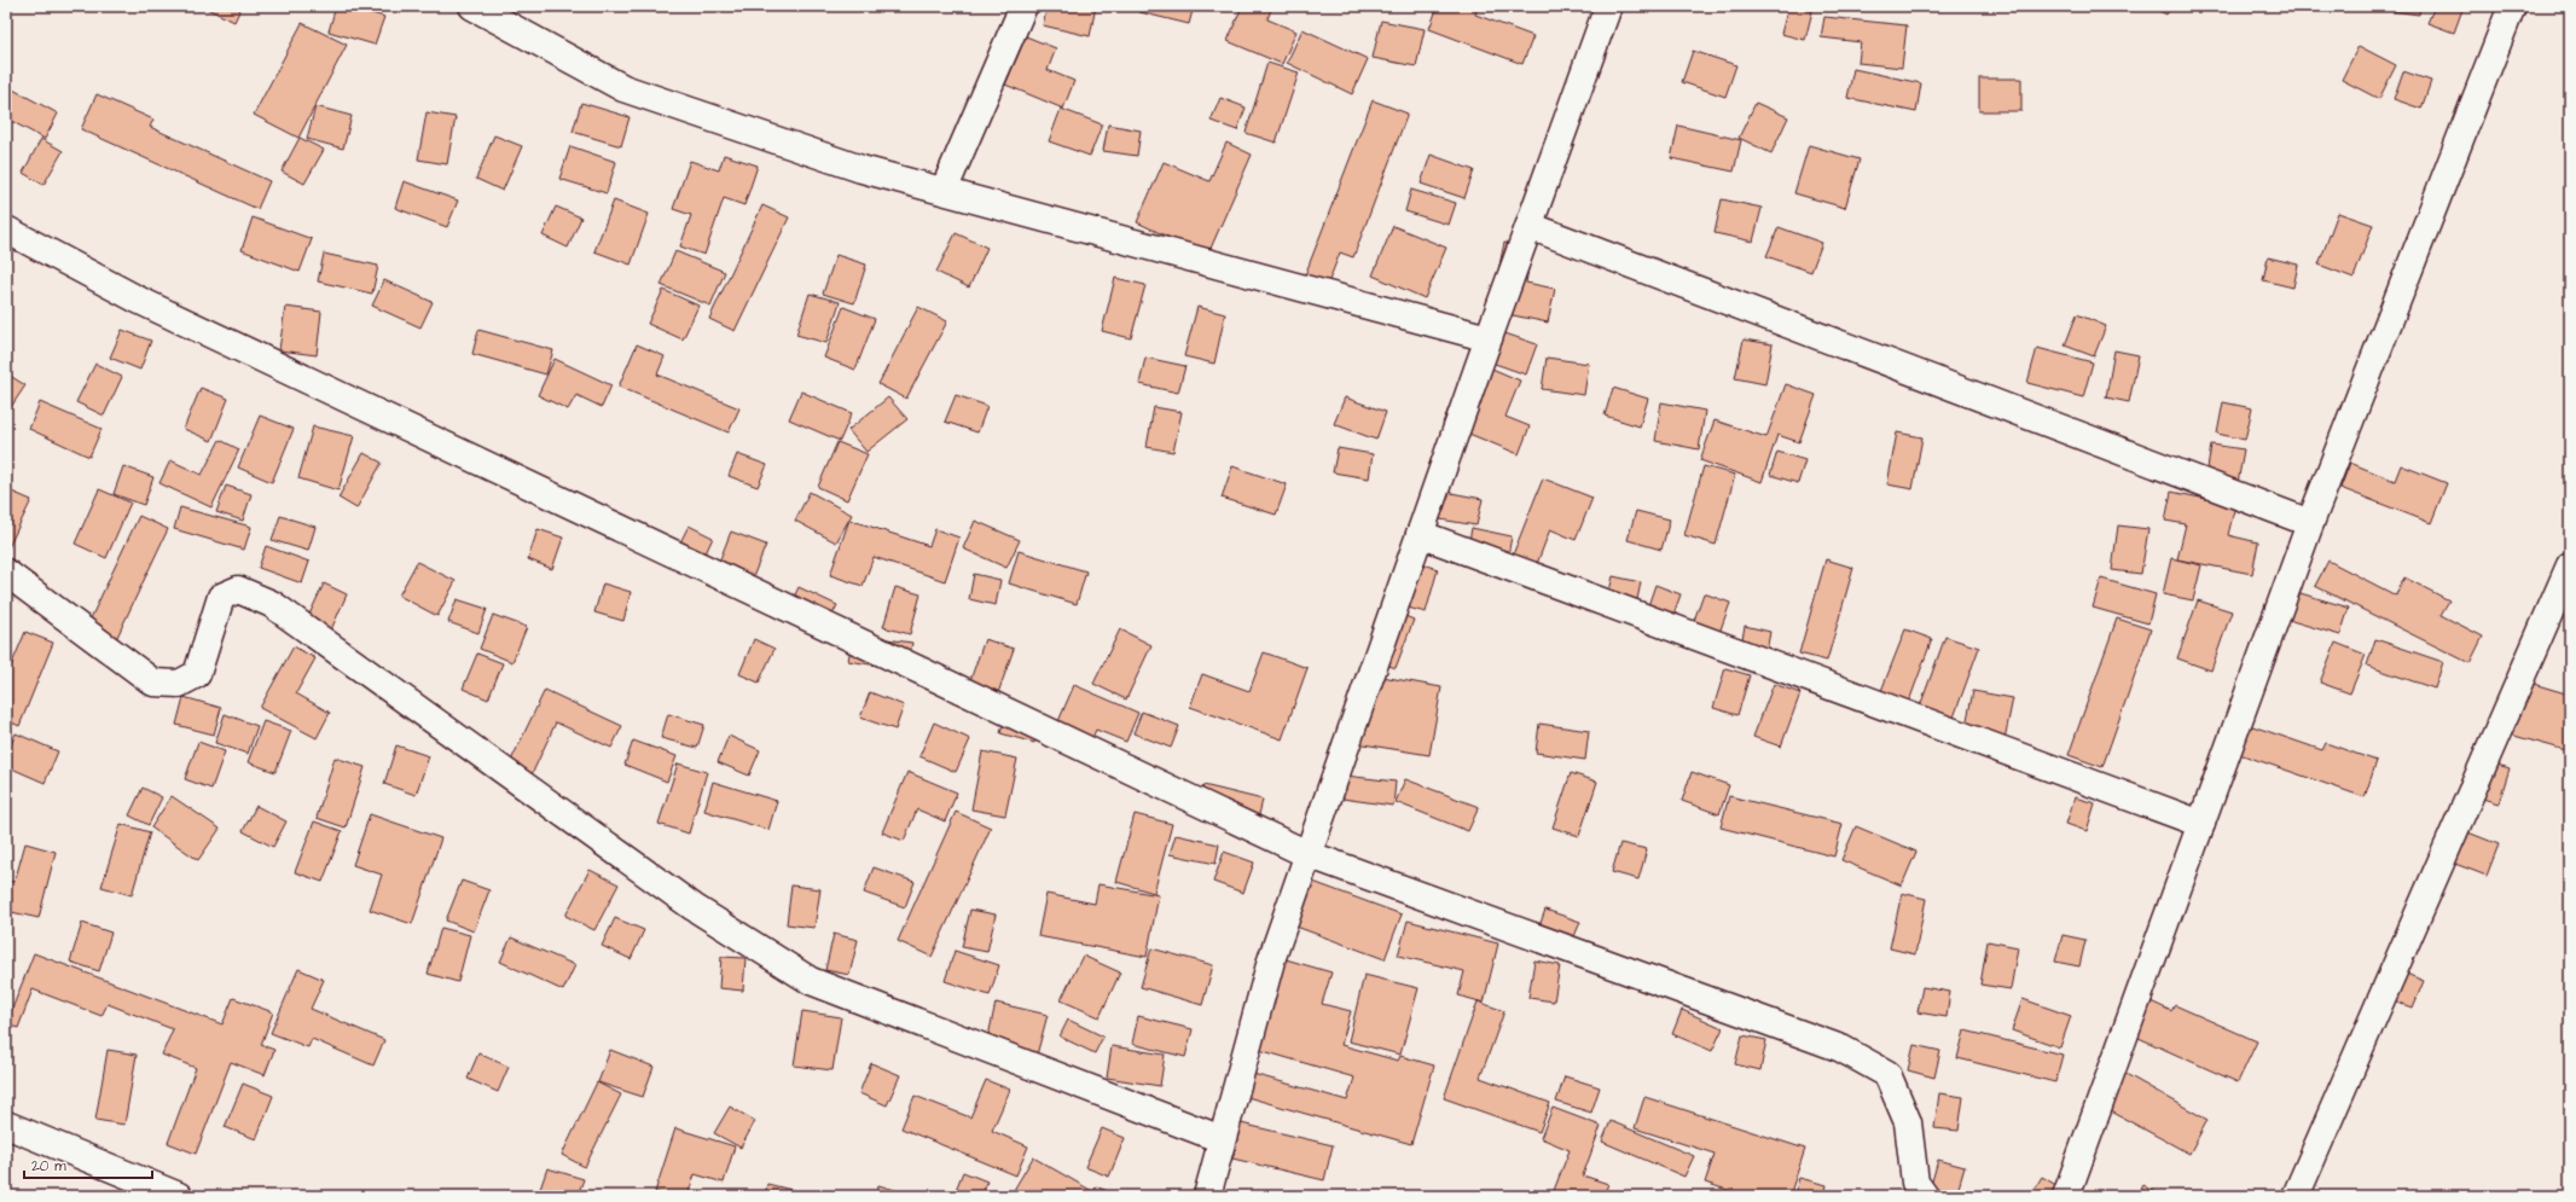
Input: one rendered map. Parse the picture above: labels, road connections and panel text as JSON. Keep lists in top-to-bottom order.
{
  "scale_bar": "20 m"
}
